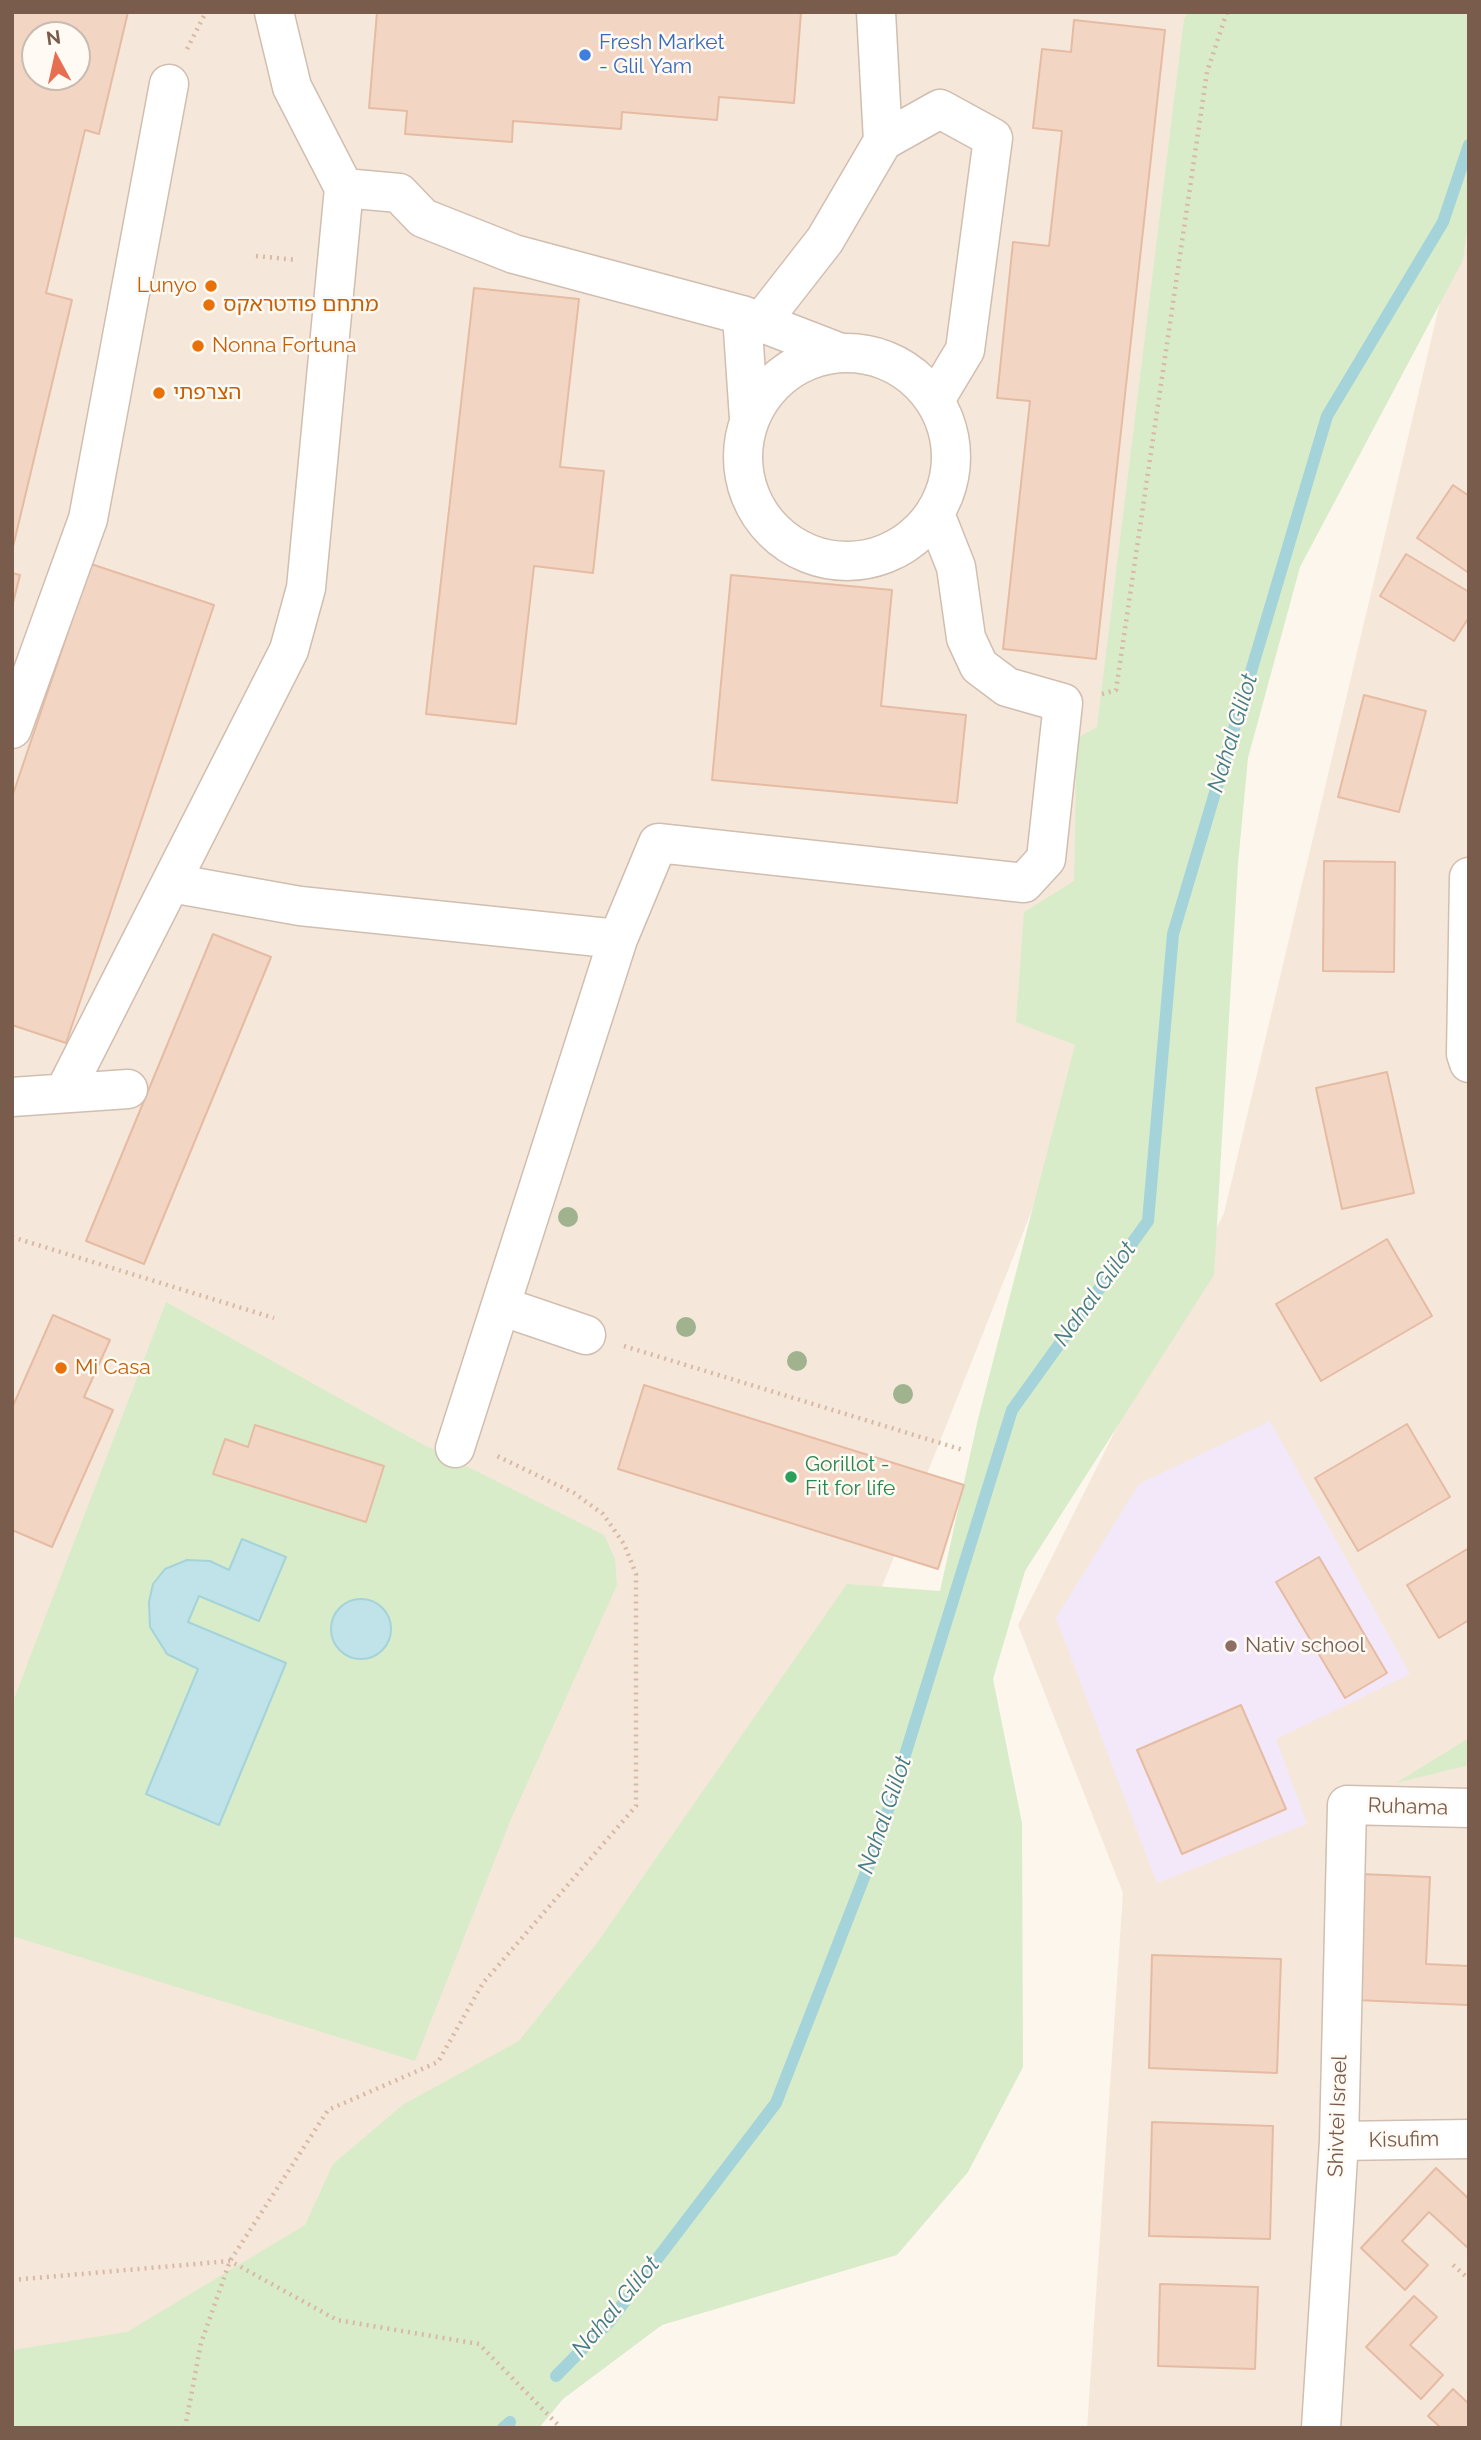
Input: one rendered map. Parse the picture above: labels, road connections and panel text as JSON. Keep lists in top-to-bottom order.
{
  "streets": {
    "street": ["Ruhama", "Shivtei Israel", "Kisufim"]
  },
  "crossings": [
    ["Ruhama", "Shivtei Israel"],
    ["Shivtei Israel", "Kisufim"]
  ],
  "water": ["Nahal Glilot"],
  "places": [
    "Fresh Market - Glil Yam",
    "Lunyo",
    "מתחם פודטראקס",
    "Nonna Fortuna",
    "הצרפתי",
    "Mi Casa",
    "Gorillot - Fit for life",
    "Nativ school"
  ],
  "north": "top"
}
